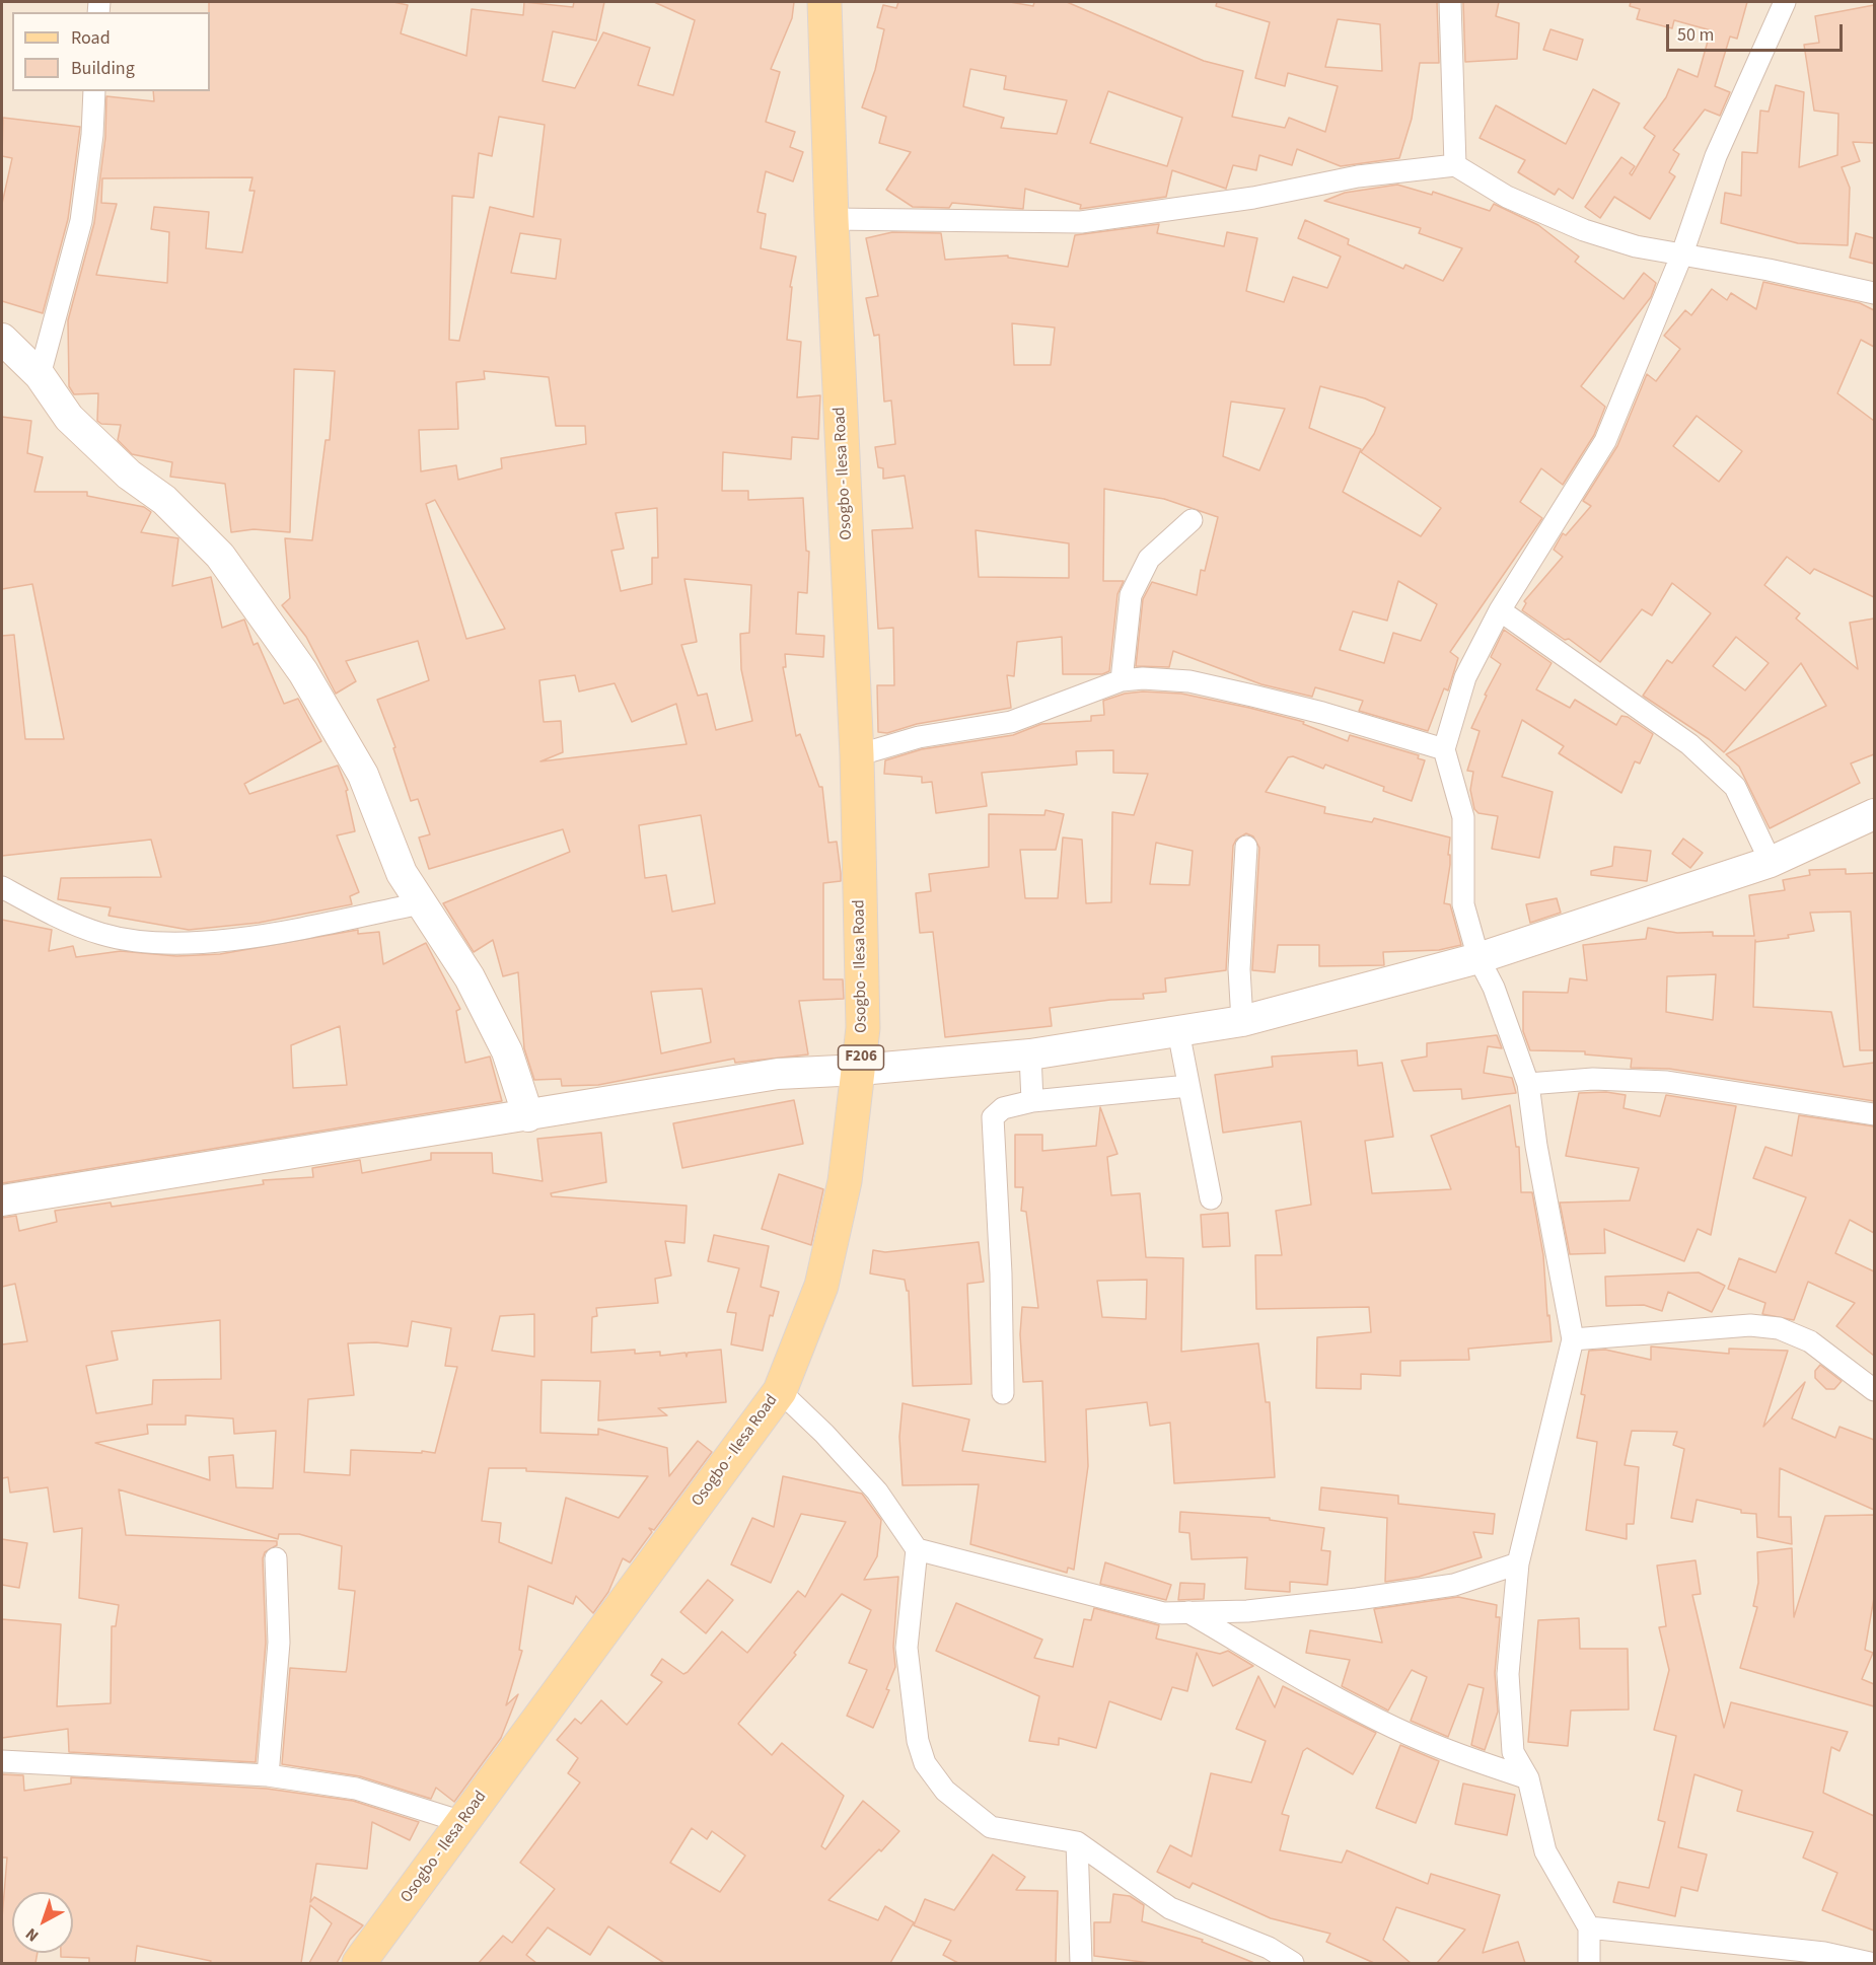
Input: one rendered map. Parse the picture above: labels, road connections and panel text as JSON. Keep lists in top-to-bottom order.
{
  "streets": {
    "main road": ["Osogbo - Ilesa Road", "F206"]
  },
  "legend": ["Road", "Building"],
  "scale_bar": "50 m",
  "north": "bottom left"
}
